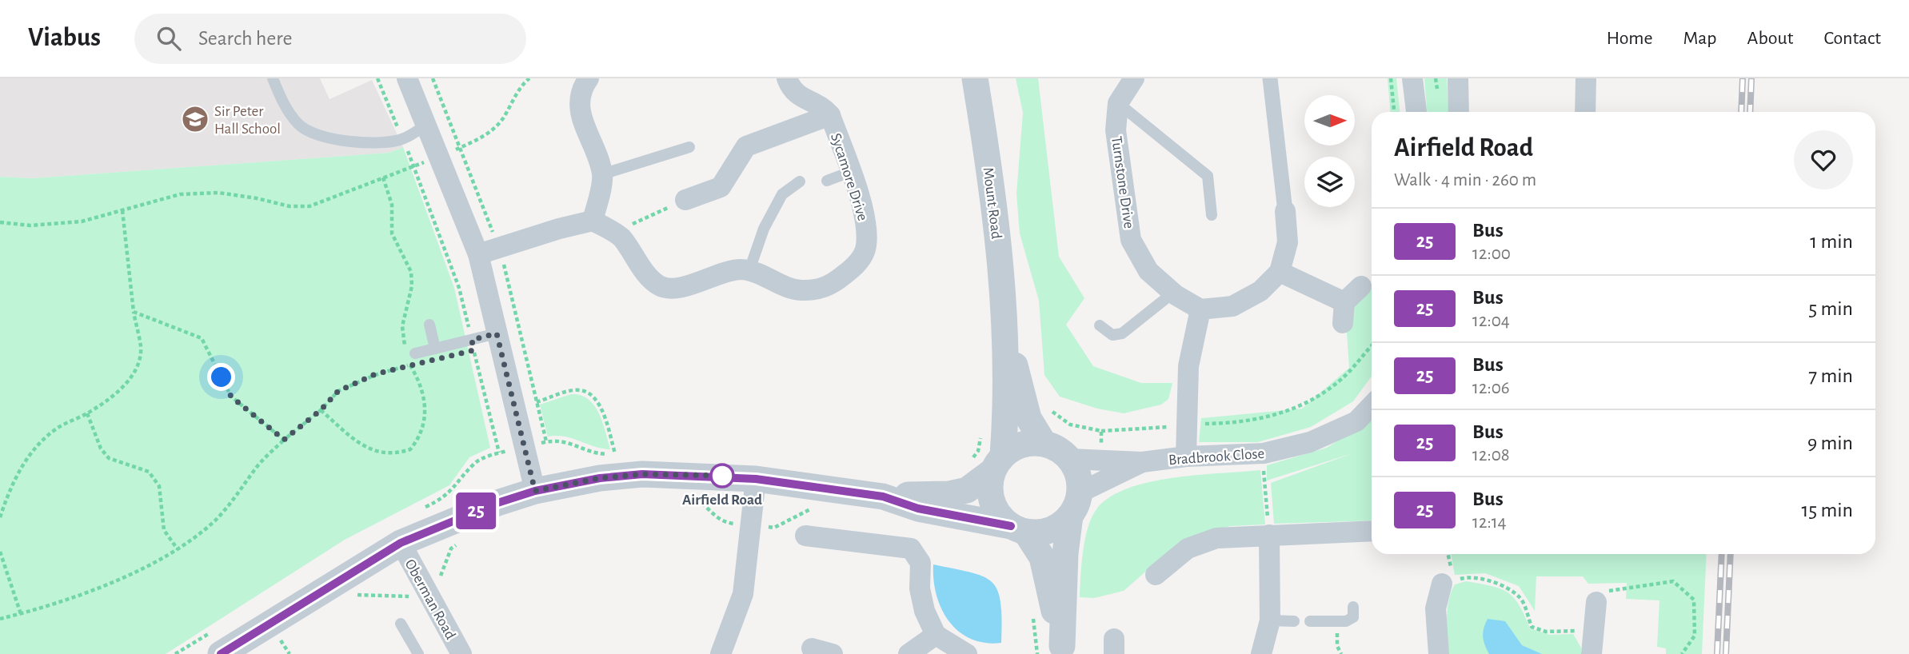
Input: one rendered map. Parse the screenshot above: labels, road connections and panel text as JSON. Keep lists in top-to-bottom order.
{
  "streets": {
    "street": [
      "Sycamore Drive",
      "Turnstone Drive",
      "Mount Road",
      "Bradbrook Close",
      "Oberman Road"
    ]
  },
  "crossings": [
    ["Mount Road", "Bradbrook Close"]
  ],
  "places": {
    "school or university": ["Sir Peter Hall School"],
    "other": ["Airfield Road"]
  },
  "lines": ["bus line 25"],
  "north": "right",
  "page": {
    "header": "Viabus",
    "search": "Search here",
    "nav": [
      "Home",
      "Map",
      "About",
      "Contact"
    ],
    "on_map": "25",
    "heading": ["Airfield Road", "Walk · 4 min · 260 m"],
    "list": [
      {
        "mark": "25",
        "name": "Bus",
        "note": "12:00",
        "value": "1 min"
      },
      {
        "mark": "25",
        "name": "Bus",
        "note": "12:04",
        "value": "5 min"
      },
      {
        "mark": "25",
        "name": "Bus",
        "note": "12:06",
        "value": "7 min"
      },
      {
        "mark": "25",
        "name": "Bus",
        "note": "12:08",
        "value": "9 min"
      },
      {
        "mark": "25",
        "name": "Bus",
        "note": "12:14",
        "value": "15 min"
      }
    ]
  }
}
